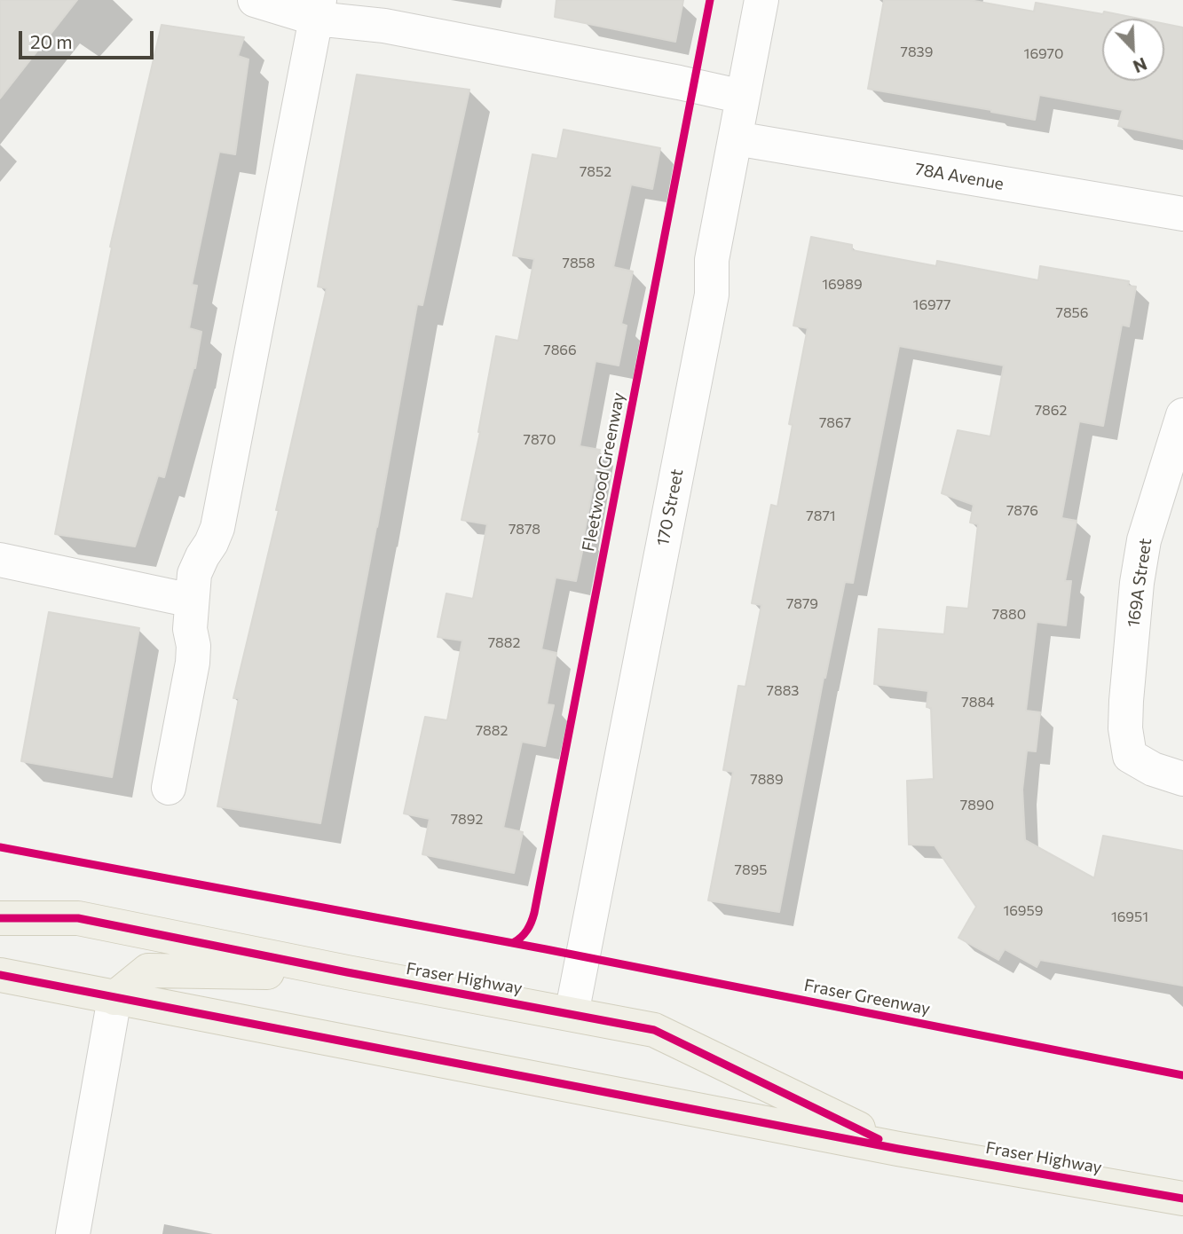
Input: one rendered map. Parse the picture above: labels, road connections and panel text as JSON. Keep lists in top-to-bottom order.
{
  "streets": {
    "main road": ["Fraser Highway"],
    "street": ["78A Avenue", "170 Street", "169A Street"],
    "cycle path": ["Fleetwood Greenway", "Fraser Greenway"]
  },
  "crossings": [
    ["78A Avenue", "170 Street"],
    ["170 Street", "Fraser Highway"]
  ],
  "house_numbers": [
    "7839",
    "16970",
    "7852",
    "7858",
    "16989",
    "16977",
    "7856",
    "7866",
    "7862",
    "7867",
    "7870",
    "7876",
    "7871",
    "7878",
    "7879",
    "7880",
    "7882",
    "7883",
    "7884",
    "7882",
    "7889",
    "7890",
    "7892",
    "7895",
    "16959",
    "16951"
  ],
  "scale_bar": "20 m",
  "north": "bottom right"
}
